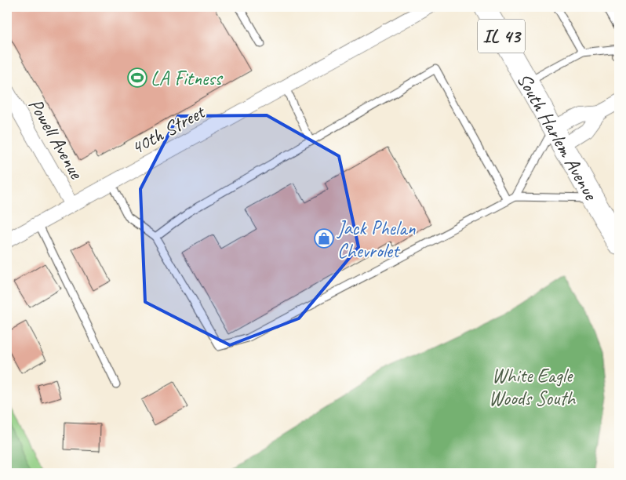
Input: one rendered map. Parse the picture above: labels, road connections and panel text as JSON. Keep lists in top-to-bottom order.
{
  "streets": {
    "main road": ["IL 43", "South Harlem Avenue"],
    "street": ["40th Street", "Powell Avenue"]
  },
  "crossings": [
    ["40th Street", "Powell Avenue"]
  ],
  "parks": ["White Eagle Woods South"],
  "places": {
    "sports": ["LA Fitness"],
    "shop": ["Jack Phelan Chevrolet"]
  }
}
